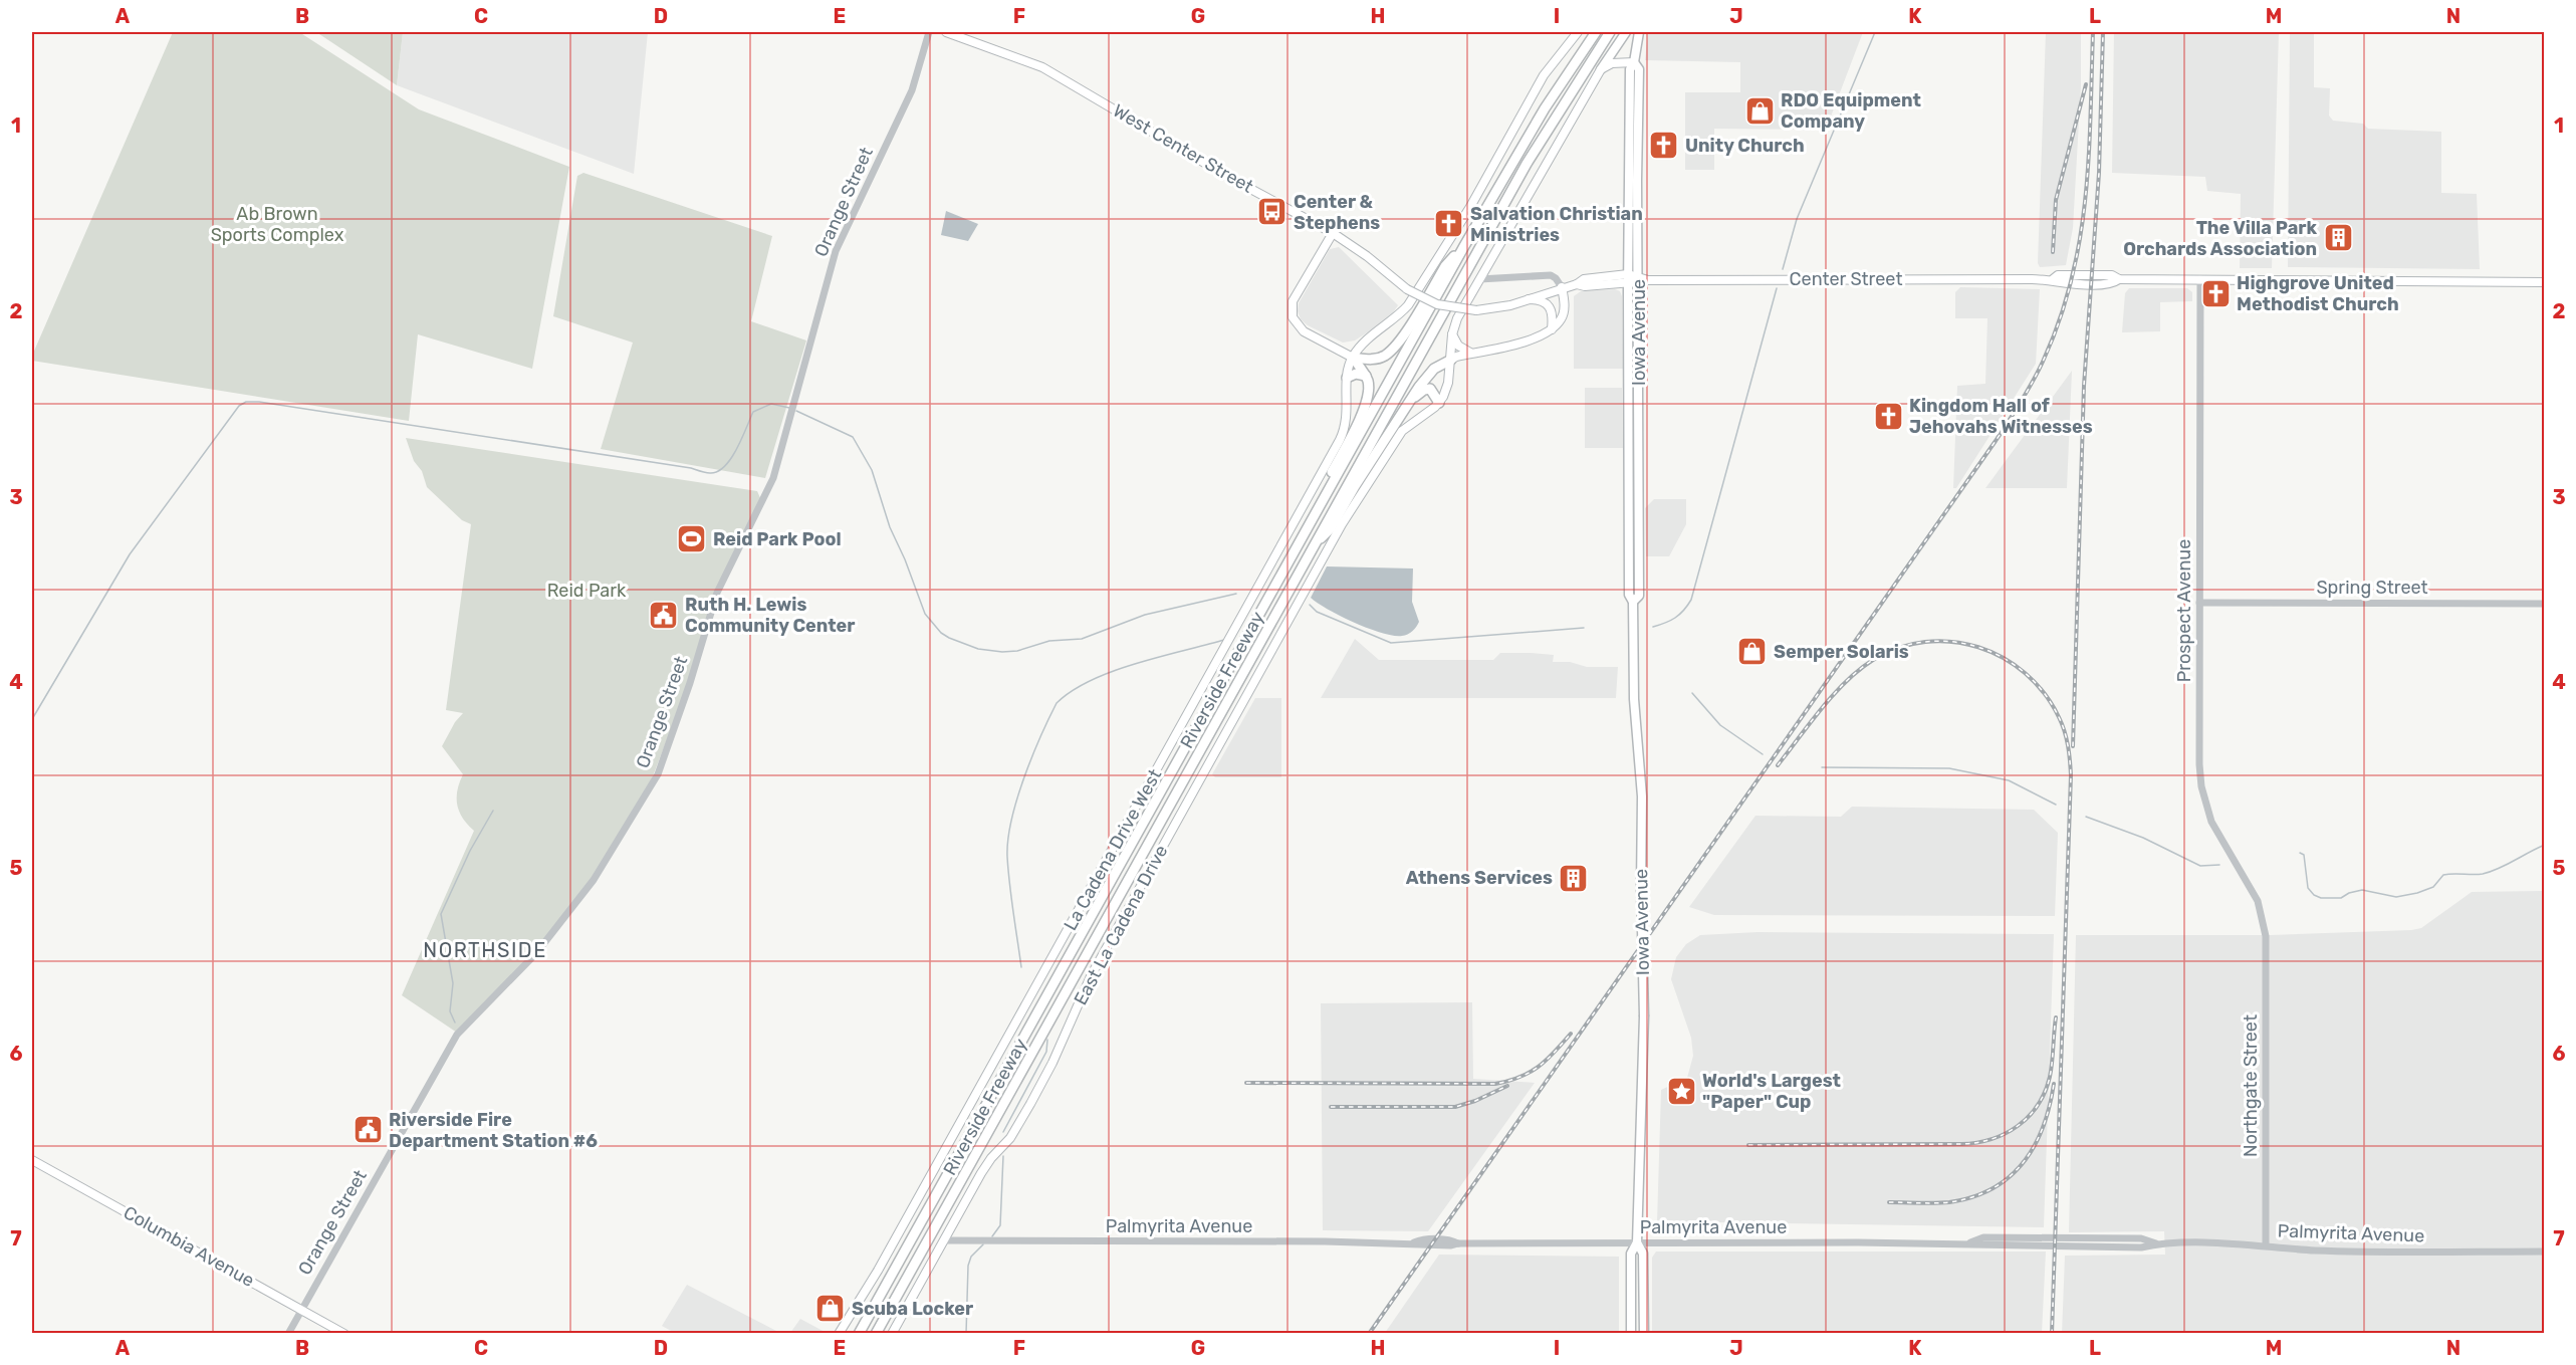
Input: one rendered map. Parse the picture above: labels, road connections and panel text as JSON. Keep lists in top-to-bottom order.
{
  "streets": {
    "highway": ["Riverside Freeway"],
    "main road": [
      "West Center Street",
      "Center Street",
      "Iowa Avenue",
      "La Cadena Drive West",
      "East La Cadena Drive",
      "Columbia Avenue"
    ],
    "street": [
      "Orange Street",
      "Spring Street",
      "Prospect Avenue",
      "Northgate Street",
      "Palmyrita Avenue"
    ]
  },
  "crossings": [
    ["West Center Street", "Center Street"],
    ["Orange Street", "Columbia Avenue"],
    ["Center Street", "Iowa Avenue"],
    ["Center Street", "Prospect Avenue"],
    ["Iowa Avenue", "Palmyrita Avenue"],
    ["Spring Street", "Prospect Avenue"],
    ["Prospect Avenue", "Northgate Street"],
    ["East La Cadena Drive", "Palmyrita Avenue"],
    ["Northgate Street", "Palmyrita Avenue"]
  ],
  "districts": ["NORTHSIDE"],
  "parks": ["Ab Brown Sports Complex", "Reid Park"],
  "places": {
    "shop": ["RDO Equipment Company", "Semper Solaris", "Scuba Locker"],
    "church": [
      "Unity Church",
      "Salvation Christian Ministries",
      "Highgrove United Methodist Church",
      "Kingdom Hall of Jehovahs Witnesses"
    ],
    "bus stop": ["Center & Stephens"],
    "building": ["The Villa Park Orchards Association", "Athens Services"],
    "sports": ["Reid Park Pool"],
    "public building": ["Ruth H. Lewis Community Center", "Riverside Fire Department Station #6"],
    "place": ["World's Largest \"Paper\" Cup"]
  },
  "grid": {
    "columns": [
      "A",
      "B",
      "C",
      "D",
      "E",
      "F",
      "G",
      "H",
      "I",
      "J",
      "K",
      "L",
      "M",
      "N"
    ],
    "rows": [
      "1",
      "2",
      "3",
      "4",
      "5",
      "6",
      "7"
    ]
  }
}
